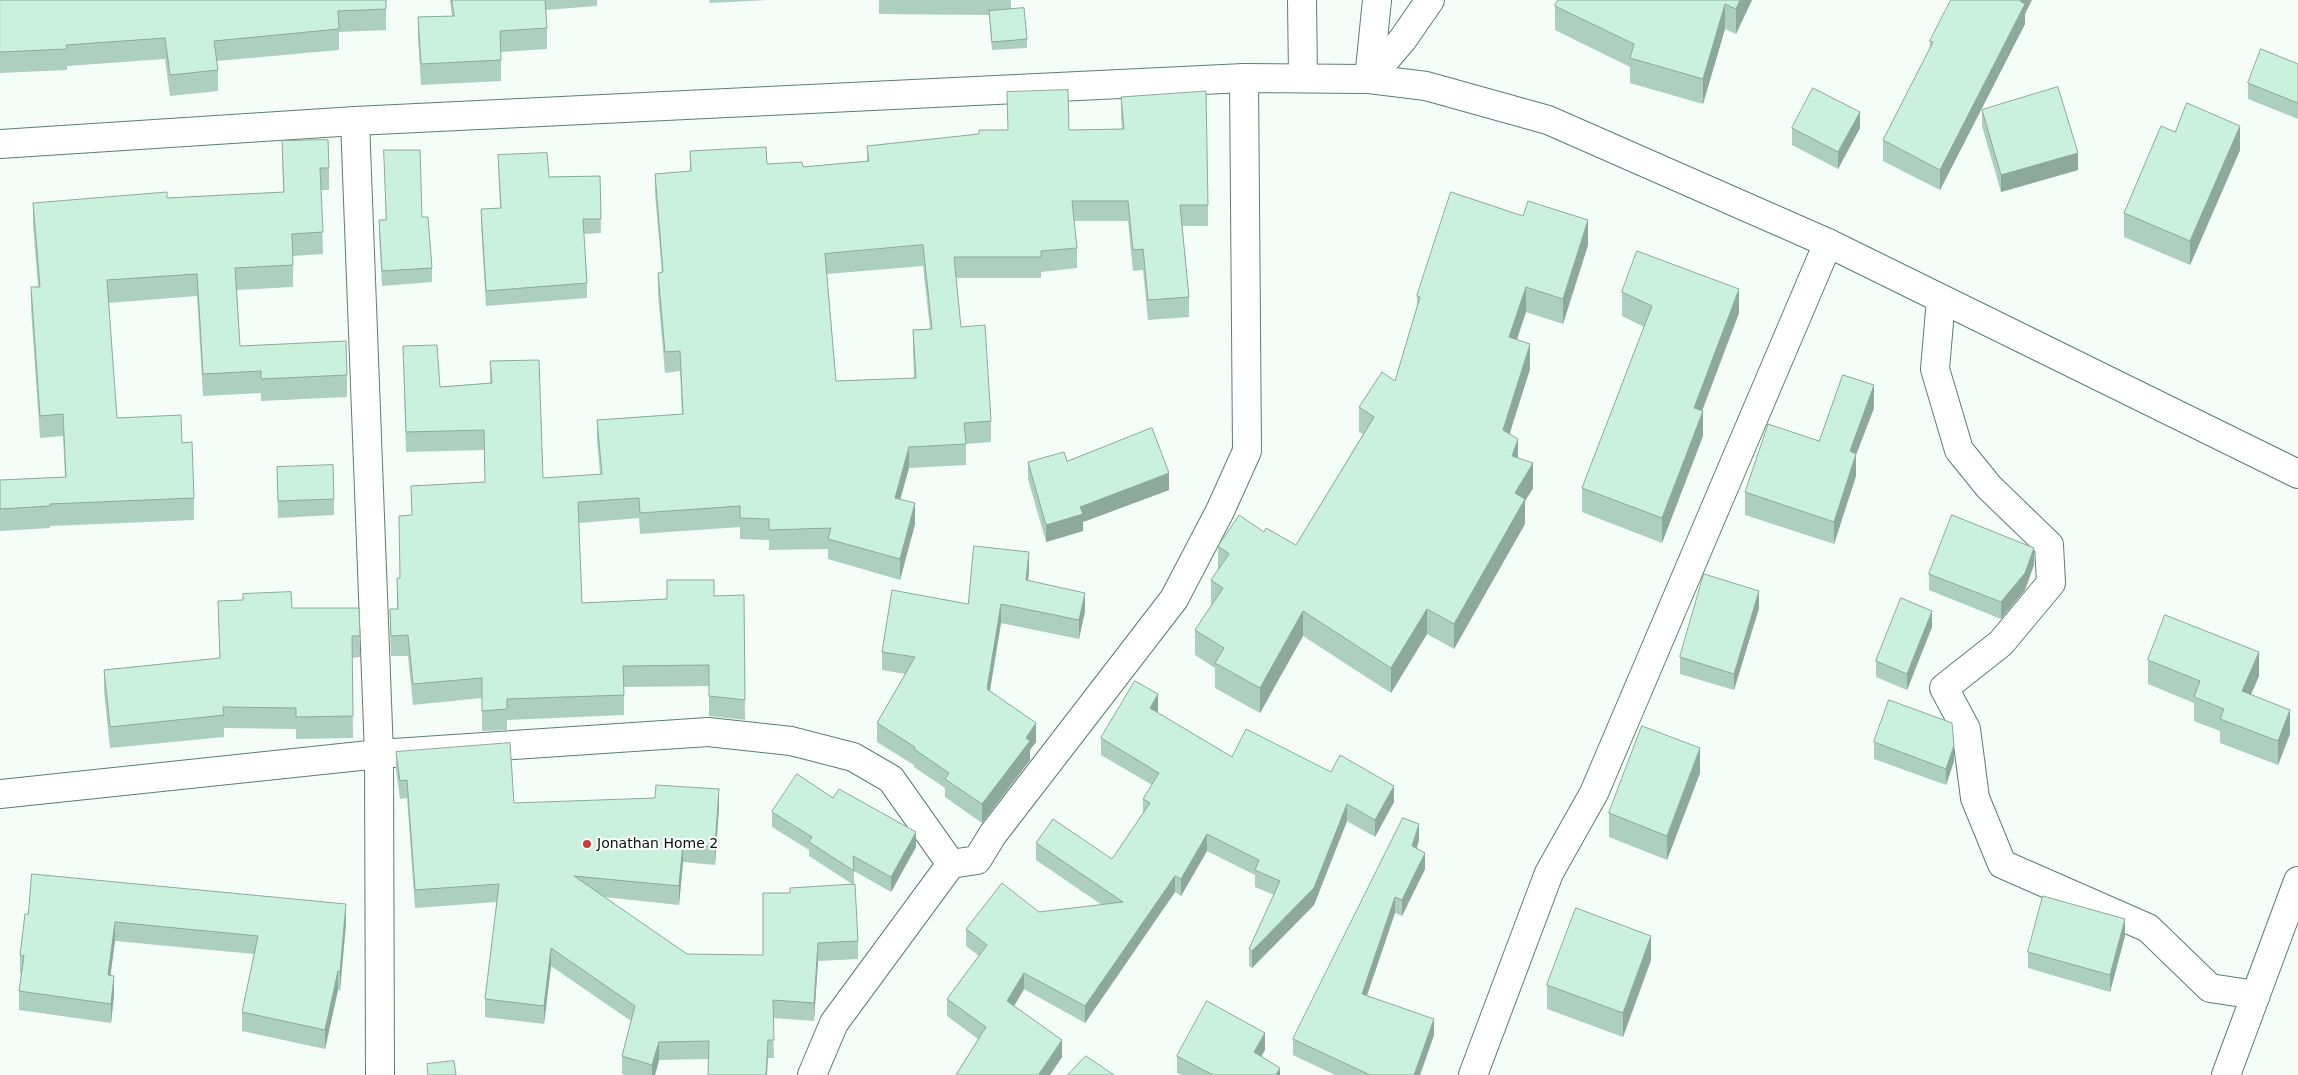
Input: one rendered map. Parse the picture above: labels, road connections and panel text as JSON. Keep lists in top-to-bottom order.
{
  "places": ["Jonathan Home 2"]
}
